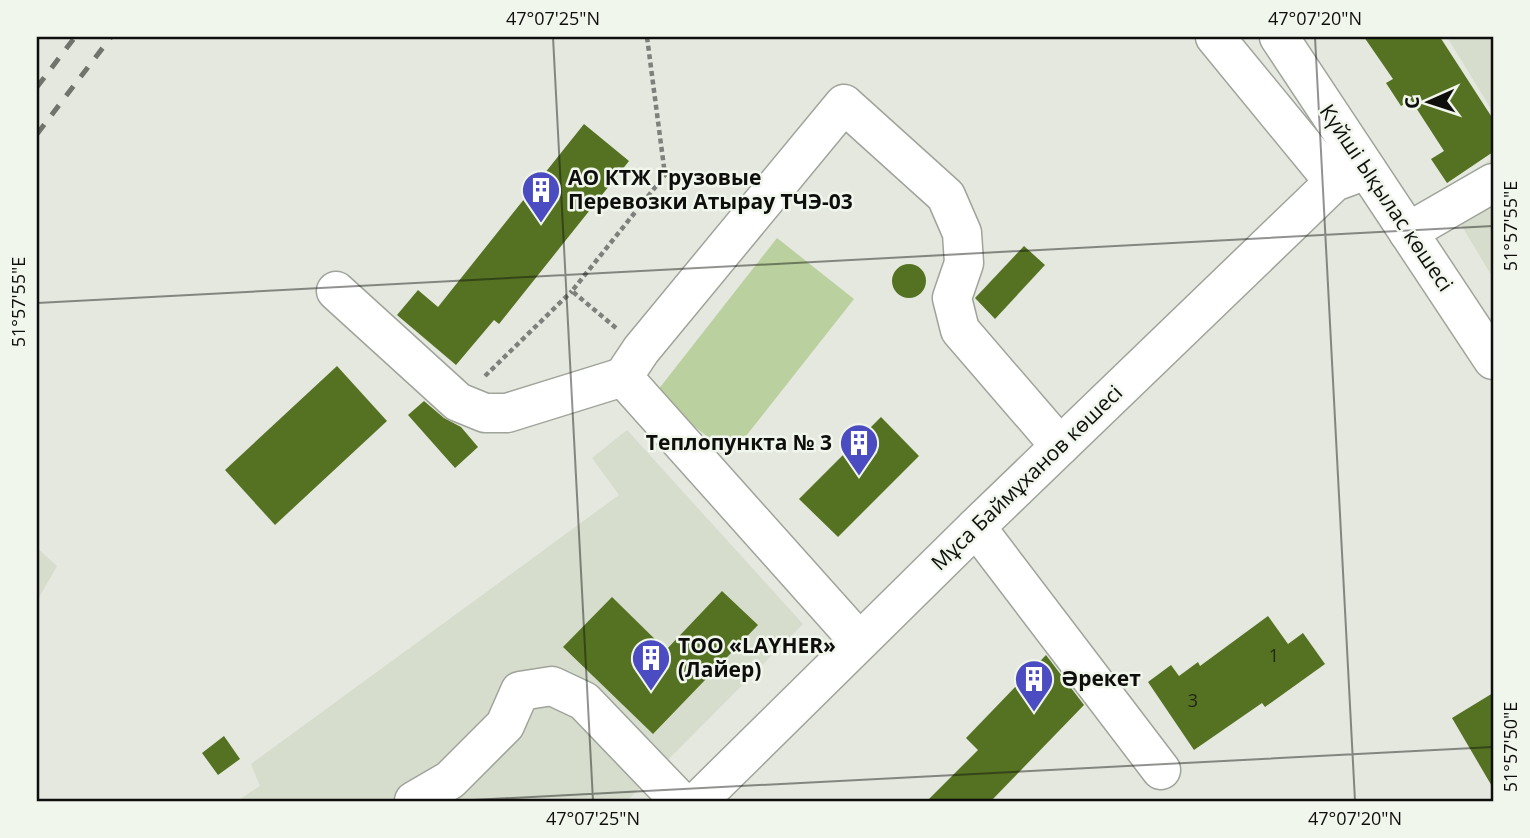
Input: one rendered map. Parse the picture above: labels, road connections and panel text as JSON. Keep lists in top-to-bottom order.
{
  "streets": {
    "street": ["Күйші Ықылас көшесі", "Мұса Баймұханов көшесі"]
  },
  "crossings": [
    ["Күйші Ықылас көшесі", "Мұса Баймұханов көшесі"]
  ],
  "places": {
    "building": [
      "АО КТЖ Грузовые Перевозки Атырау ТЧЭ-03",
      "Теплопункта № 3",
      "ТОО «LAYHER» (Лайер)",
      "Әрекет"
    ]
  },
  "house_numbers": ["1", "3"],
  "north": "left",
  "coordinates": [
    "47°07'25\"N",
    "47°07'20\"N",
    "51°57'55\"E",
    "51°57'50\"E"
  ]
}
